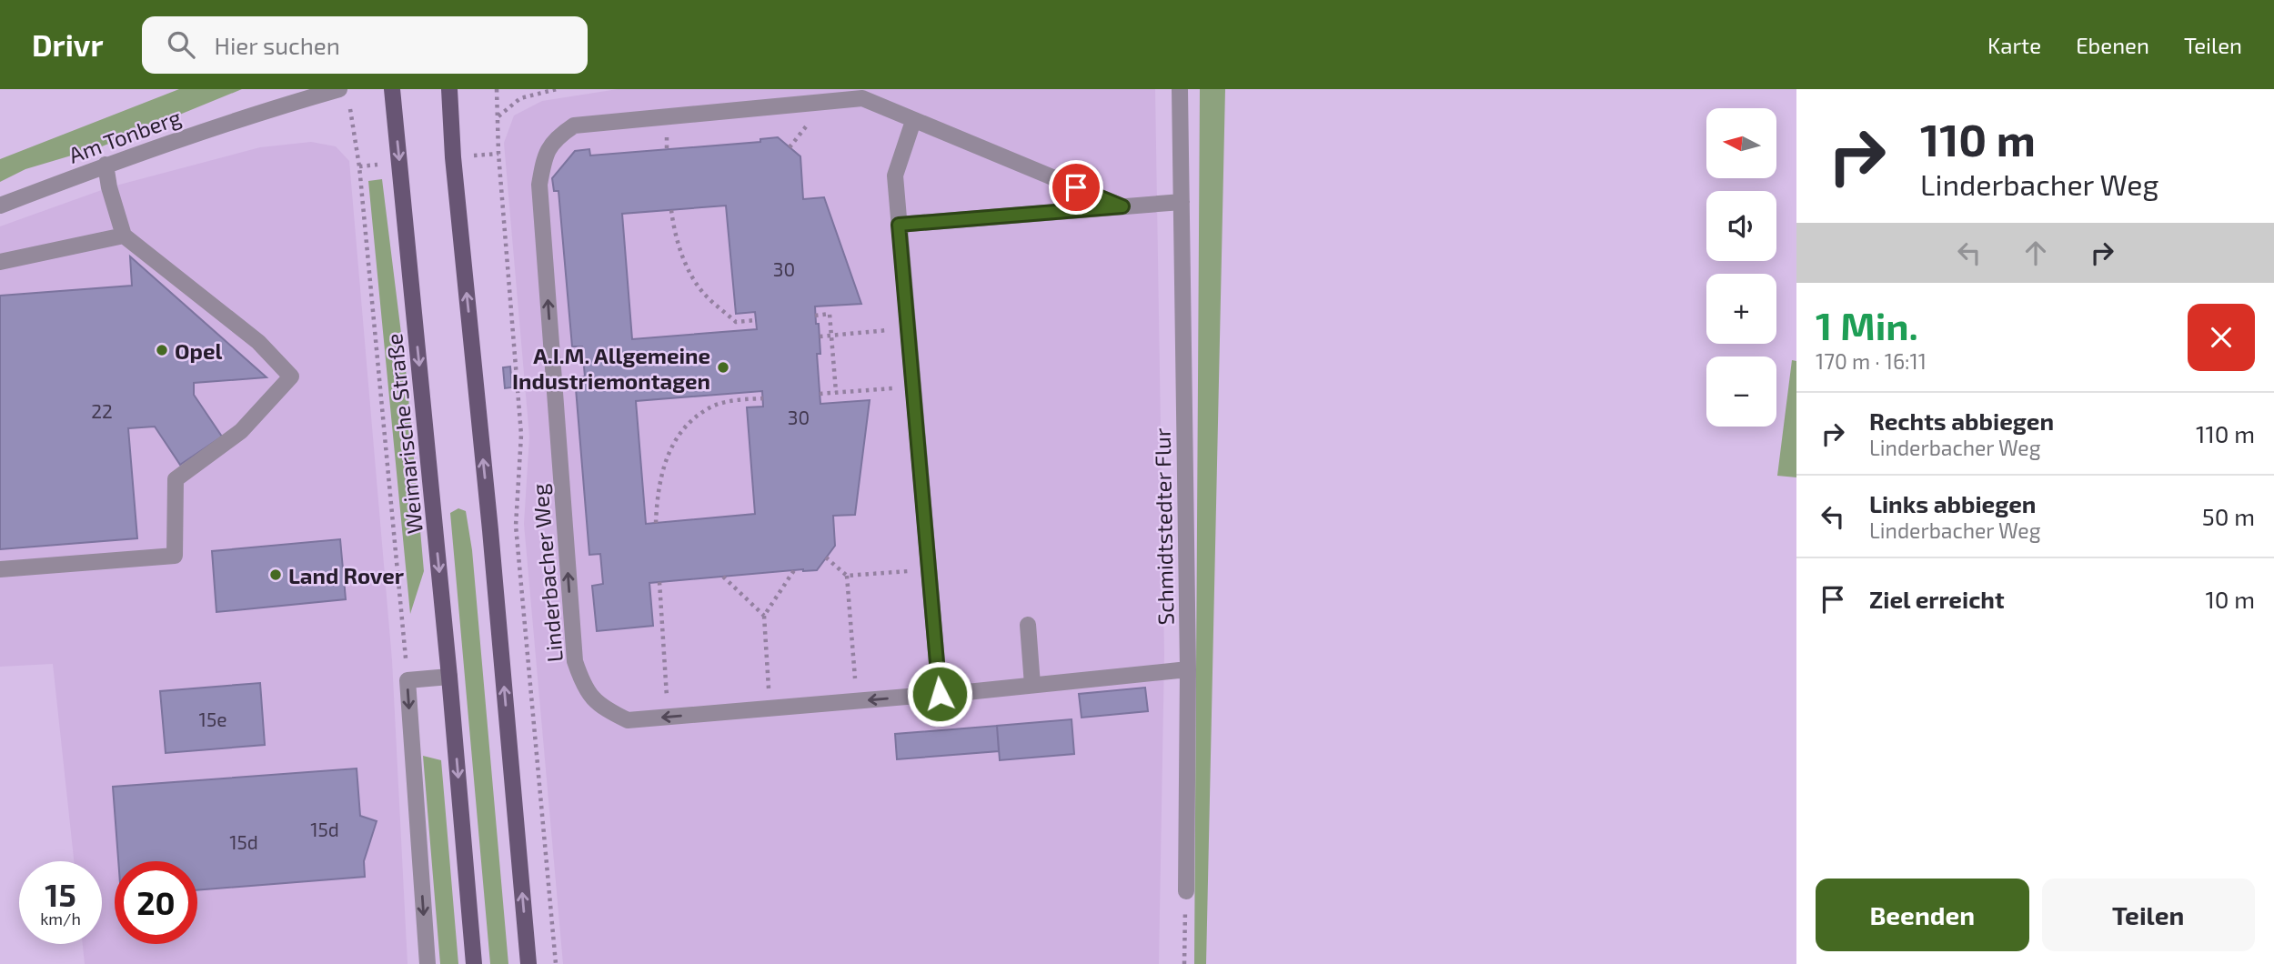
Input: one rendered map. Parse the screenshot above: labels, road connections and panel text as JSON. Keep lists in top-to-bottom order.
{
  "streets": {
    "main road": ["Weimarische Straße"],
    "street": ["Am Tonberg", "Schmidtstedter Flur", "Linderbacher Weg"]
  },
  "crossings": [
    ["Schmidtstedter Flur", "Linderbacher Weg"]
  ],
  "places": ["Opel", "A.I.M. Allgemeine Industriemontagen", "Land Rover"],
  "house_numbers": [
    "30",
    "22",
    "30",
    "15e",
    "15d",
    "15d"
  ],
  "north": "left",
  "page": {
    "header": "Drivr",
    "search": "Hier suchen",
    "nav": ["Karte", "Ebenen", "Teilen"],
    "turn": ["110 m", "Linderbacher Weg"],
    "map_buttons": ["+", "−"],
    "heading": ["1 Min.", "170 m · 16:11"],
    "list": [
      {
        "name": "Rechts abbiegen",
        "note": "Linderbacher Weg",
        "value": "110 m"
      },
      {
        "name": "Links abbiegen",
        "note": "Linderbacher Weg",
        "value": "50 m"
      },
      {
        "name": "Ziel erreicht",
        "value": "10 m"
      }
    ],
    "speed": "15 km/h",
    "limit": "20",
    "buttons": ["Beenden", "Teilen"]
  }
}
